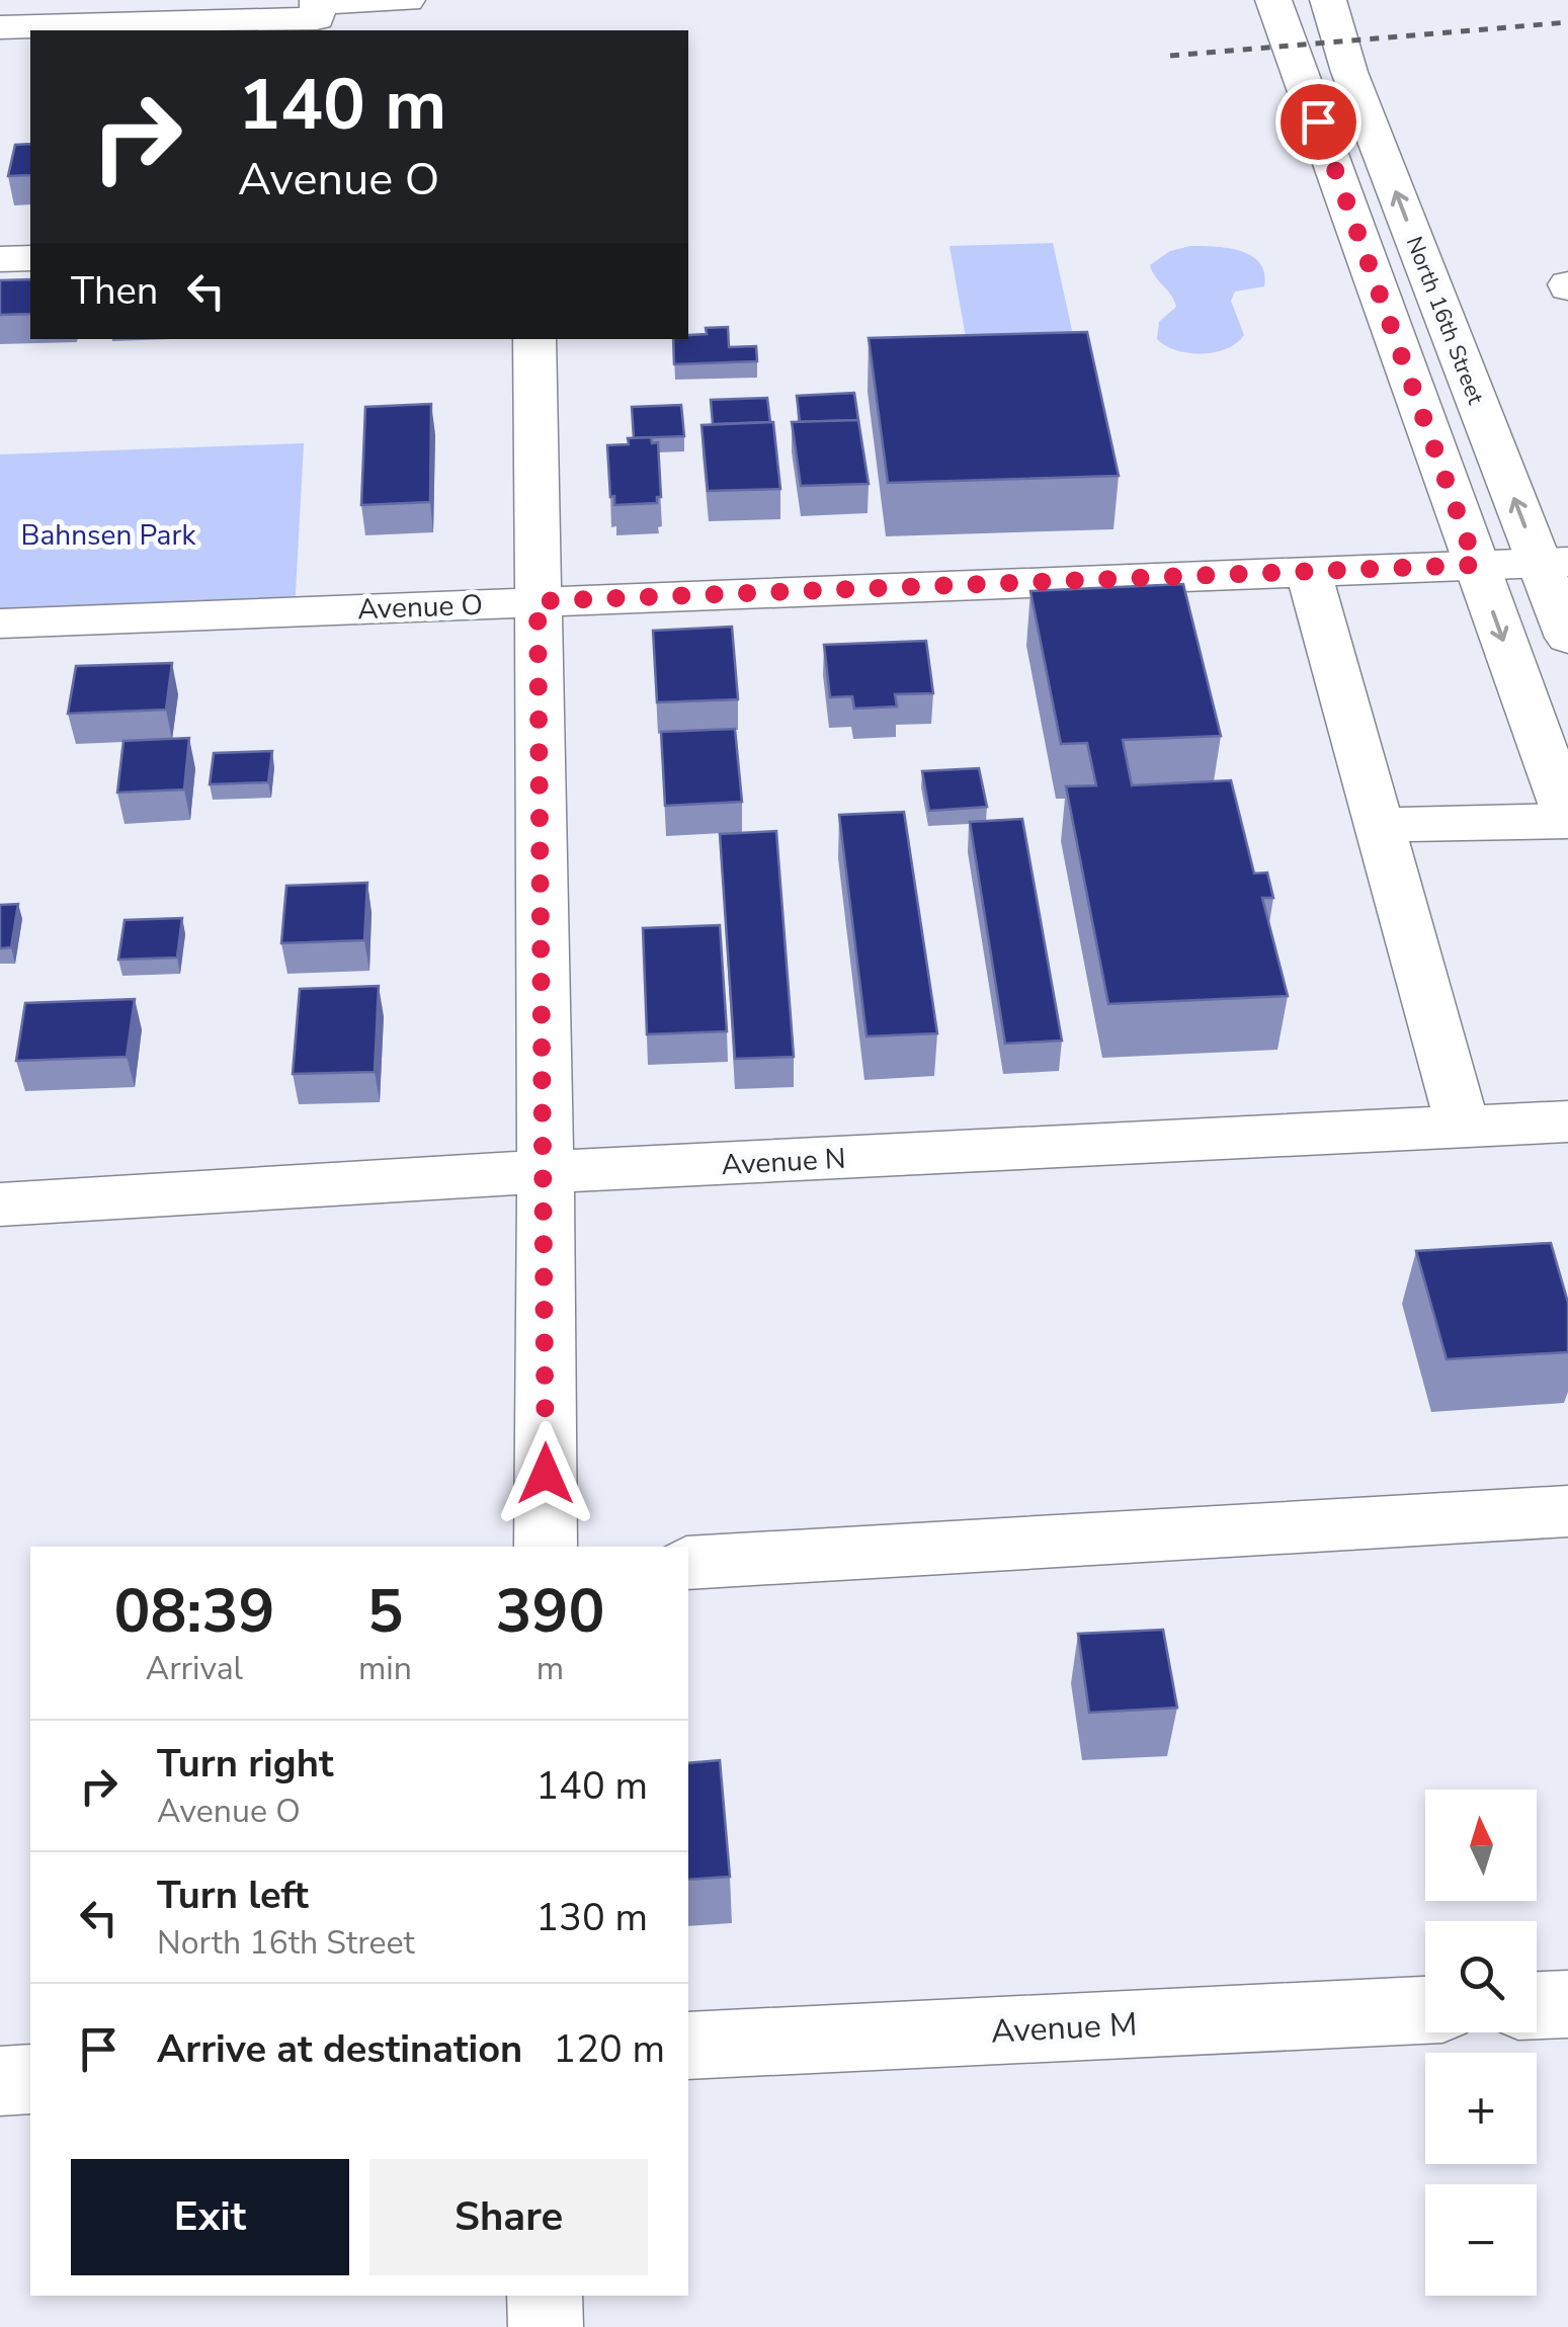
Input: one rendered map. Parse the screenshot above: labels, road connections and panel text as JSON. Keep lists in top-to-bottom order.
{
  "streets": {
    "street": [
      "North 16th Street",
      "Avenue O",
      "Avenue N",
      "Avenue M"
    ]
  },
  "crossings": [
    ["North 16th Street", "Avenue O"]
  ],
  "parks": ["Bahnsen Park"],
  "north": "top",
  "page": {
    "turn": ["140 m", "Avenue O"],
    "then": "Then",
    "eta": [
      "08:39",
      "Arrival",
      "5",
      "min",
      "390",
      "m"
    ],
    "list": [
      {
        "name": "Turn right",
        "note": "Avenue O",
        "value": "140 m"
      },
      {
        "name": "Turn left",
        "note": "North 16th Street",
        "value": "130 m"
      },
      {
        "name": "Arrive at destination",
        "value": "120 m"
      }
    ],
    "map_buttons": ["+", "−"],
    "buttons": ["Exit", "Share"]
  }
}
